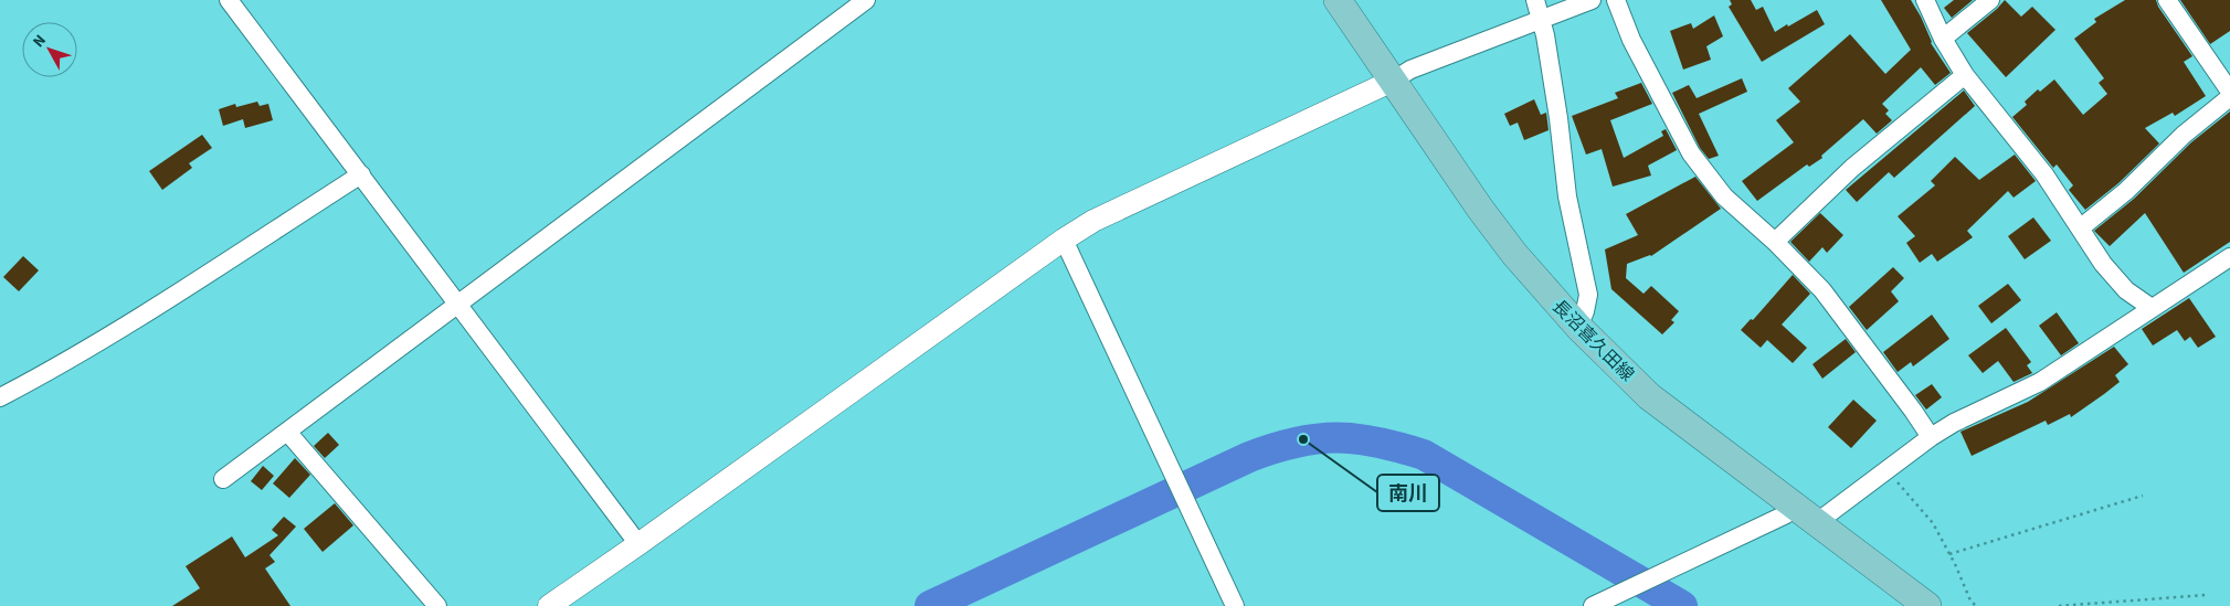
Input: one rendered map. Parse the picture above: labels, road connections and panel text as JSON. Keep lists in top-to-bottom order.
{
  "streets": {
    "main road": ["長沼喜久田線"]
  },
  "places": ["南川"],
  "north": "top left"
}
